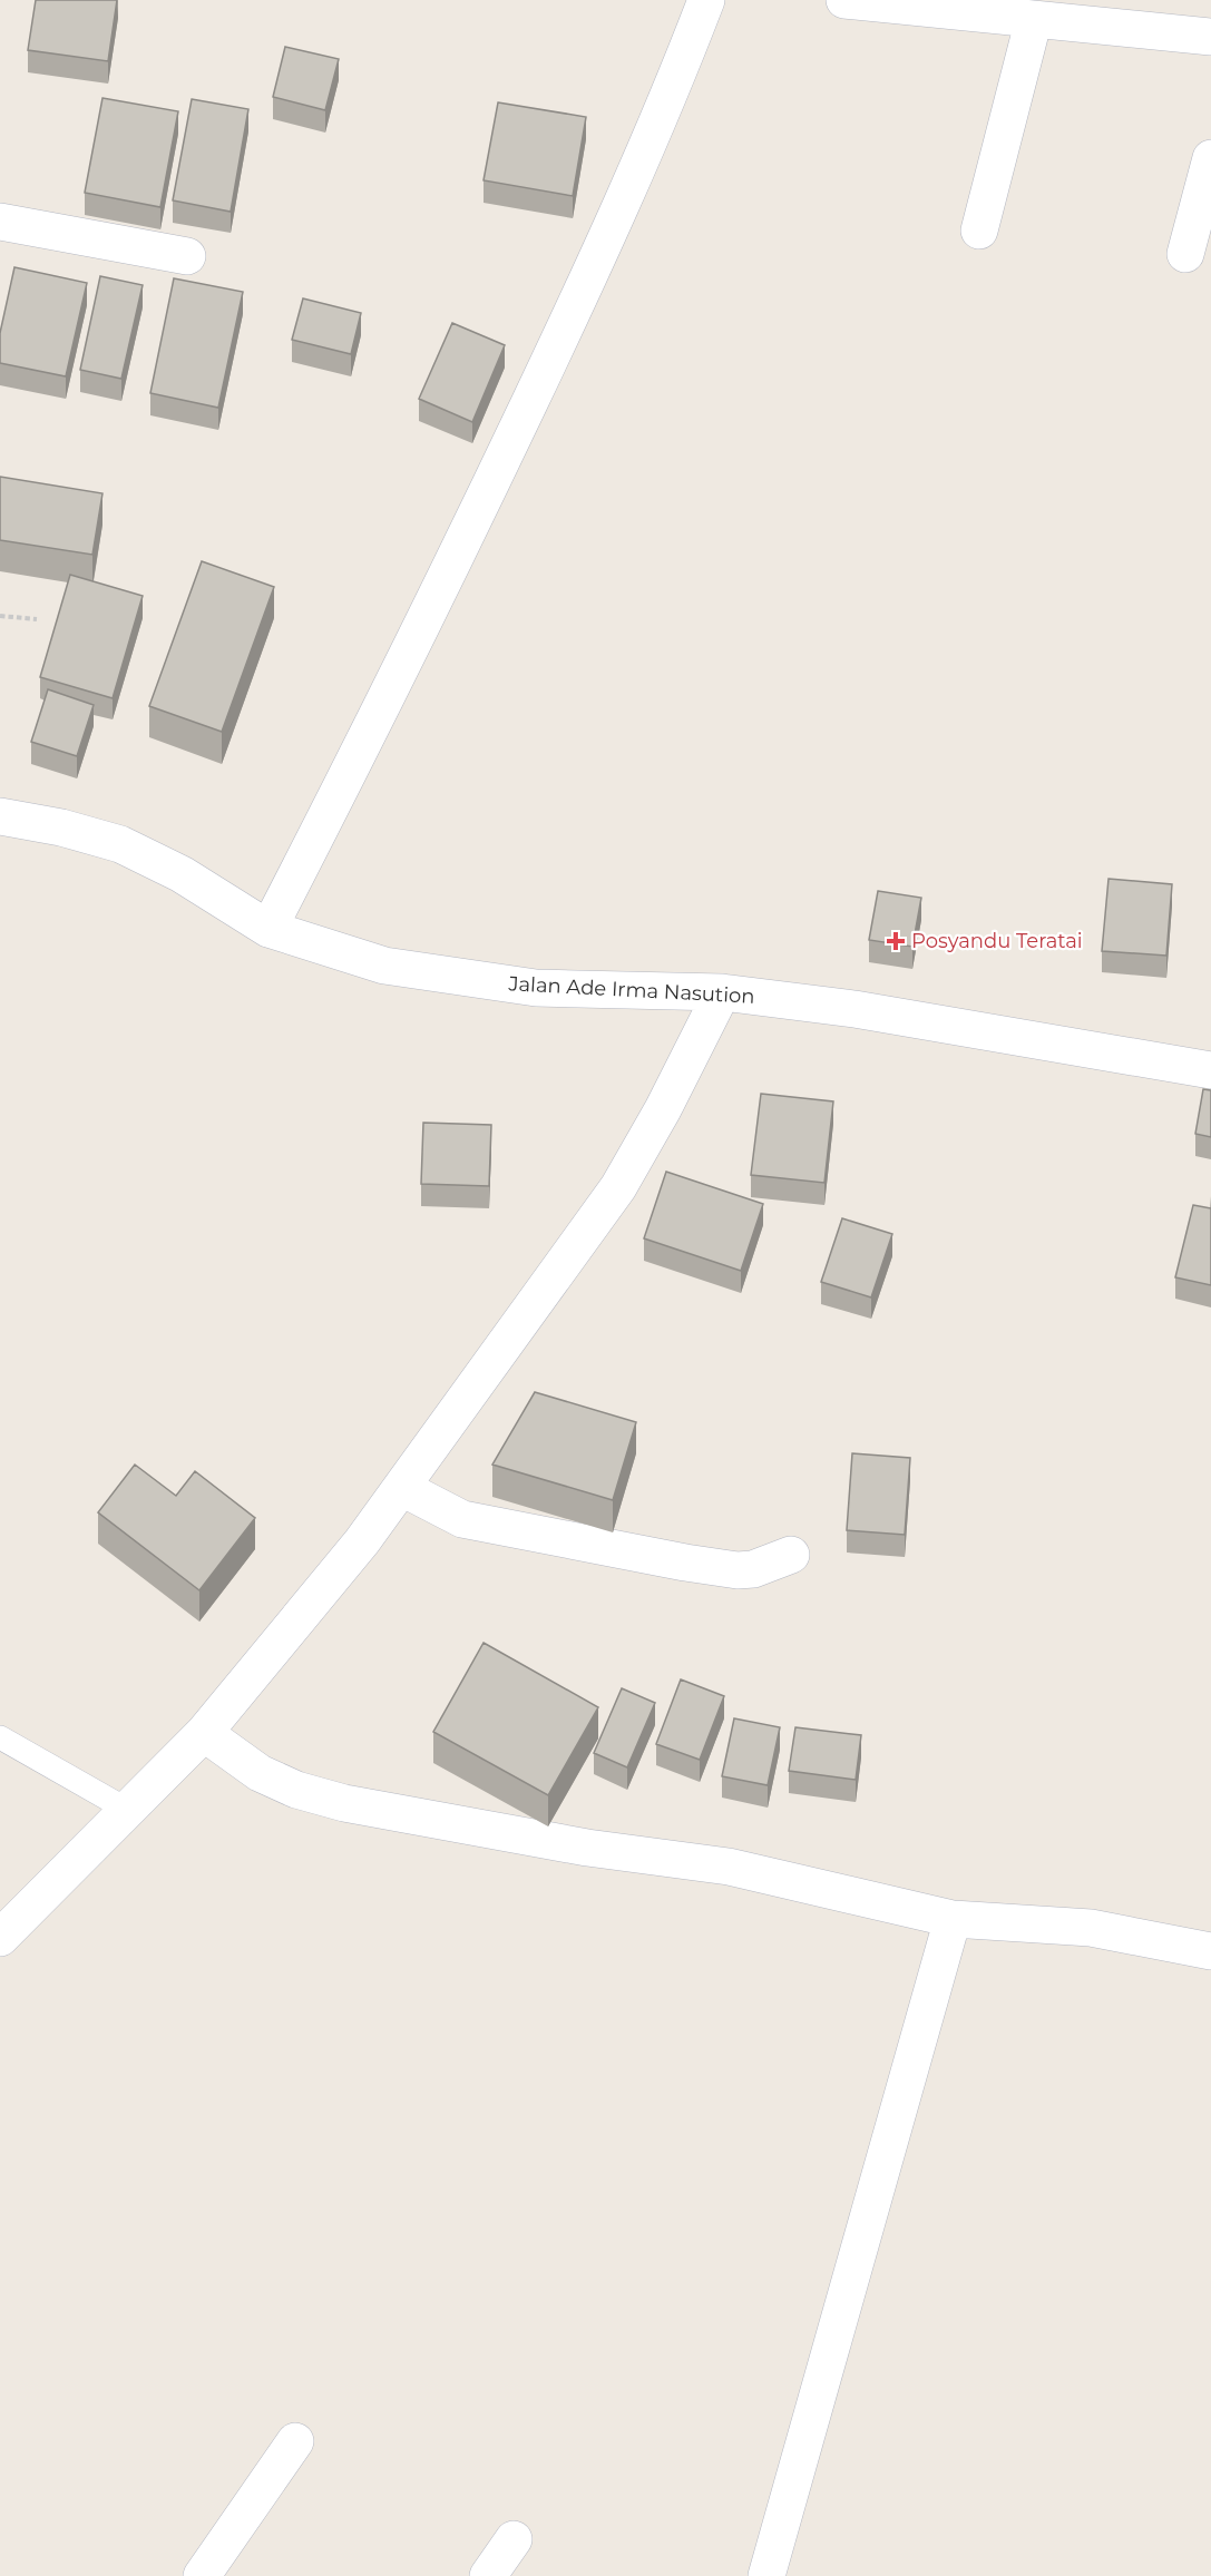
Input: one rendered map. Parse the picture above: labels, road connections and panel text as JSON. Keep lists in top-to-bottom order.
{
  "streets": {
    "street": ["Jalan Ade Irma Nasution"]
  },
  "places": {
    "health": ["Posyandu Teratai"]
  }
}
